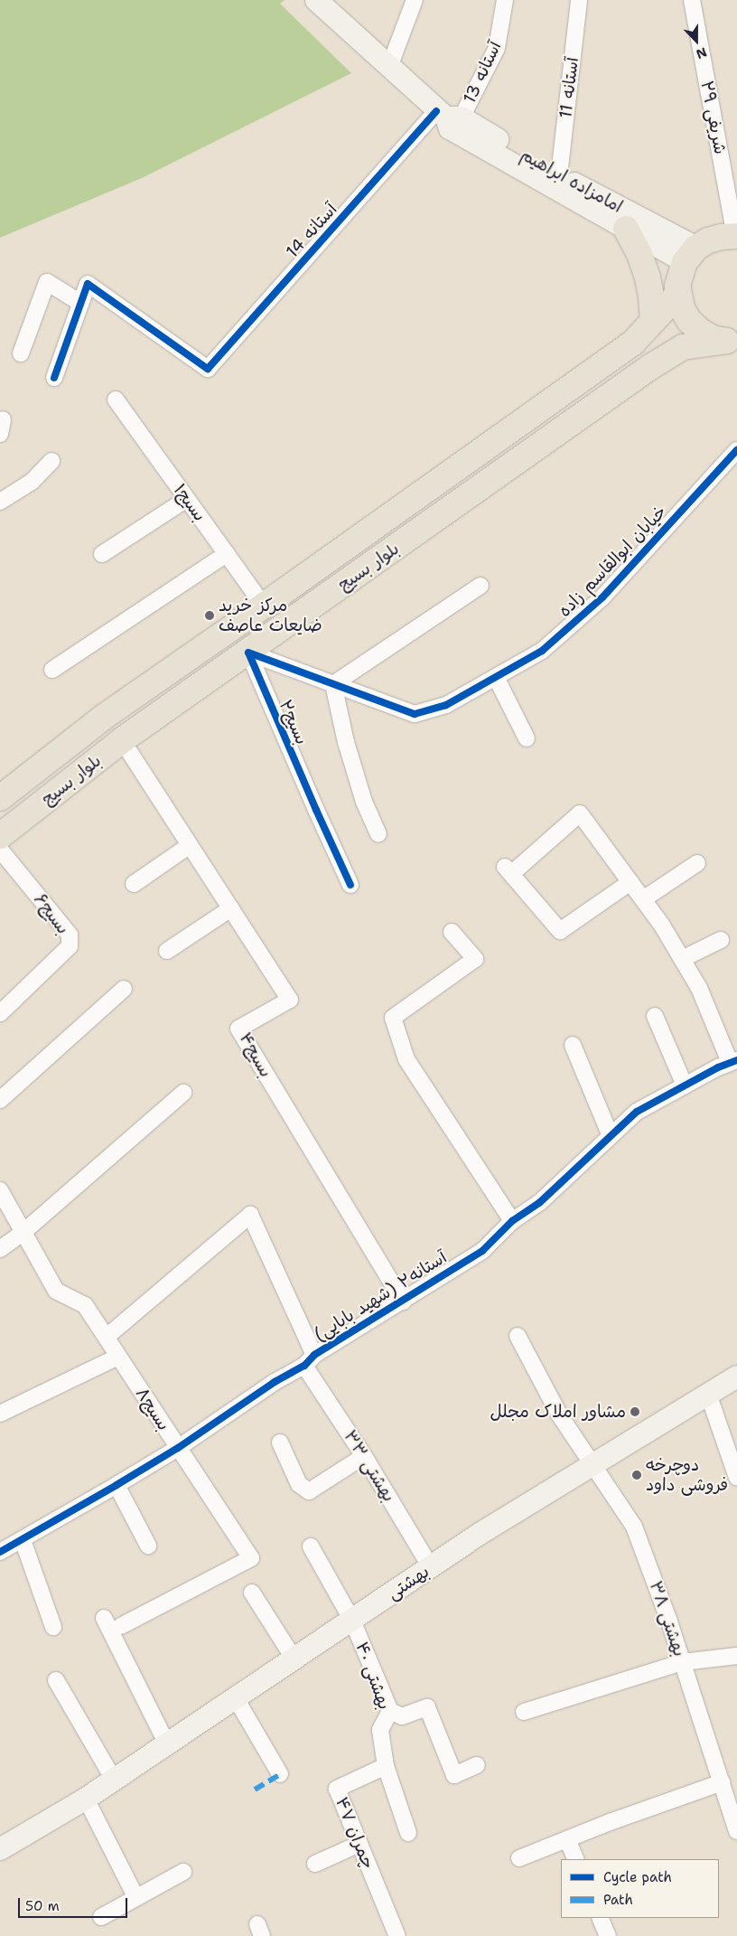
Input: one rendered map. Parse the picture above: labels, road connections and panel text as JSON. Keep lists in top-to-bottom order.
{
  "streets": {
    "main road": ["امامزاده ابراهیم", "بلوار بسیج", "بهشتی"],
    "street": [
      "آستانه 13",
      "آستانه 11",
      "شریفی ۲۹",
      "آستانه 14",
      "بسیج۱",
      "خیابان ابوالقاسم زاده",
      "بسیج۲",
      "بسیج۶",
      "بسیج۴",
      "آستانه۲ (شهید بابایی)",
      "بسیج۸",
      "بهشتی ۳۳",
      "بهشتی ۳۸",
      "بهشتی ۴۰",
      "چمران ۴۷"
    ]
  },
  "crossings": [
    ["آستانه 13", "امامزاده ابراهیم"],
    ["آستانه 13", "آستانه 14"],
    ["آستانه 11", "امامزاده ابراهیم"],
    ["امامزاده ابراهیم", "آستانه 14"],
    ["بسیج۱", "بلوار بسیج"],
    ["خیابان ابوالقاسم زاده", "بسیج۲"],
    ["بلوار بسیج", "بسیج۲"],
    ["بلوار بسیج", "بسیج۴"],
    ["بسیج۴", "آستانه۲ (شهید بابایی)"],
    ["آستانه۲ (شهید بابایی)", "بسیج۸"],
    ["آستانه۲ (شهید بابایی)", "بهشتی ۳۳"],
    ["بسیج۸", "بهشتی ۳۳"],
    ["بهشتی ۳۳", "بهشتی"],
    ["بهشتی", "بهشتی ۳۸"],
    ["بهشتی", "بهشتی ۴۰"],
    ["بهشتی ۴۰", "چمران ۴۷"]
  ],
  "places": ["مرکز خرید ضایعات عاصف", "مشاور املاک مجلل", "دوچرخه فروشی داود"],
  "legend": ["Cycle path", "Path"],
  "scale_bar": "50 m",
  "north": "bottom"
}
